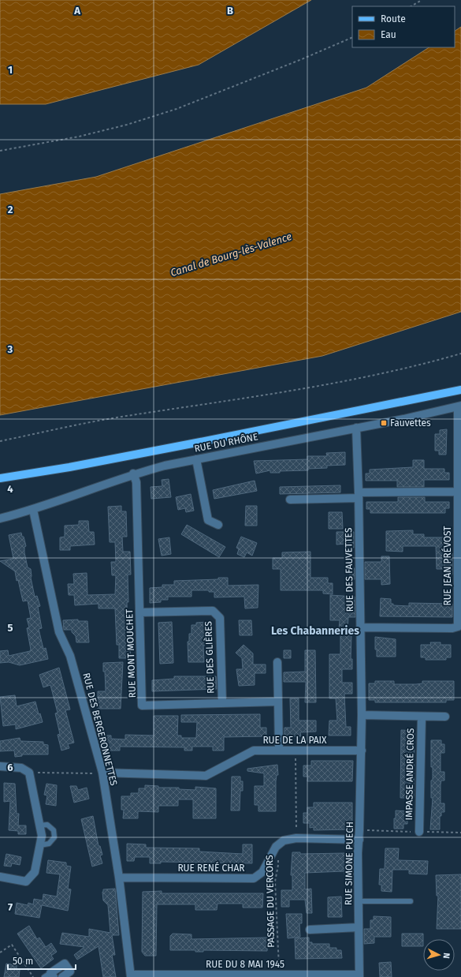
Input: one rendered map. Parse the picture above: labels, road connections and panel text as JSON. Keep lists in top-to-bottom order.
{
  "streets": {
    "street": [
      "RUE DU RHÔNE",
      "RUE JEAN PRÉVOST",
      "RUE DES FAUVETTES",
      "RUE MONT MOUCHET",
      "RUE DES GLIÈRES",
      "RUE DES BERGERONNETTES",
      "RUE DE LA PAIX",
      "IMPASSE ANDRÉ CROS",
      "RUE SIMONE PUECH",
      "RUE RENÉ CHAR",
      "RUE DU 8 MAI 1945"
    ],
    "path": ["PASSAGE DU VERCORS"]
  },
  "crossings": [
    ["RUE DU RHÔNE", "RUE JEAN PRÉVOST"],
    ["RUE DU RHÔNE", "RUE DES FAUVETTES"],
    ["RUE DU RHÔNE", "RUE MONT MOUCHET"],
    ["RUE DU RHÔNE", "RUE DES BERGERONNETTES"],
    ["RUE JEAN PRÉVOST", "RUE DES FAUVETTES"],
    ["RUE DES FAUVETTES", "RUE DE LA PAIX"],
    ["RUE DES FAUVETTES", "IMPASSE ANDRÉ CROS"],
    ["RUE DES FAUVETTES", "RUE SIMONE PUECH"],
    ["RUE MONT MOUCHET", "RUE DES GLIÈRES"],
    ["RUE DES BERGERONNETTES", "RUE DE LA PAIX"],
    ["RUE DES BERGERONNETTES", "RUE RENÉ CHAR"],
    ["RUE DES BERGERONNETTES", "RUE DU 8 MAI 1945"],
    ["RUE DE LA PAIX", "RUE SIMONE PUECH"],
    ["RUE SIMONE PUECH", "RUE DU 8 MAI 1945"],
    ["RUE RENÉ CHAR", "PASSAGE DU VERCORS"],
    ["PASSAGE DU VERCORS", "RUE DU 8 MAI 1945"]
  ],
  "districts": ["Les Chabanneries"],
  "water": ["Canal de Bourg-lès-Valence"],
  "places": {
    "transit": ["Fauvettes"]
  },
  "legend": ["Route", "Eau"],
  "scale_bar": "50 m",
  "north": "right",
  "grid": {
    "columns": ["A", "B"],
    "rows": [
      "1",
      "2",
      "3",
      "4",
      "5",
      "6",
      "7"
    ]
  }
}
